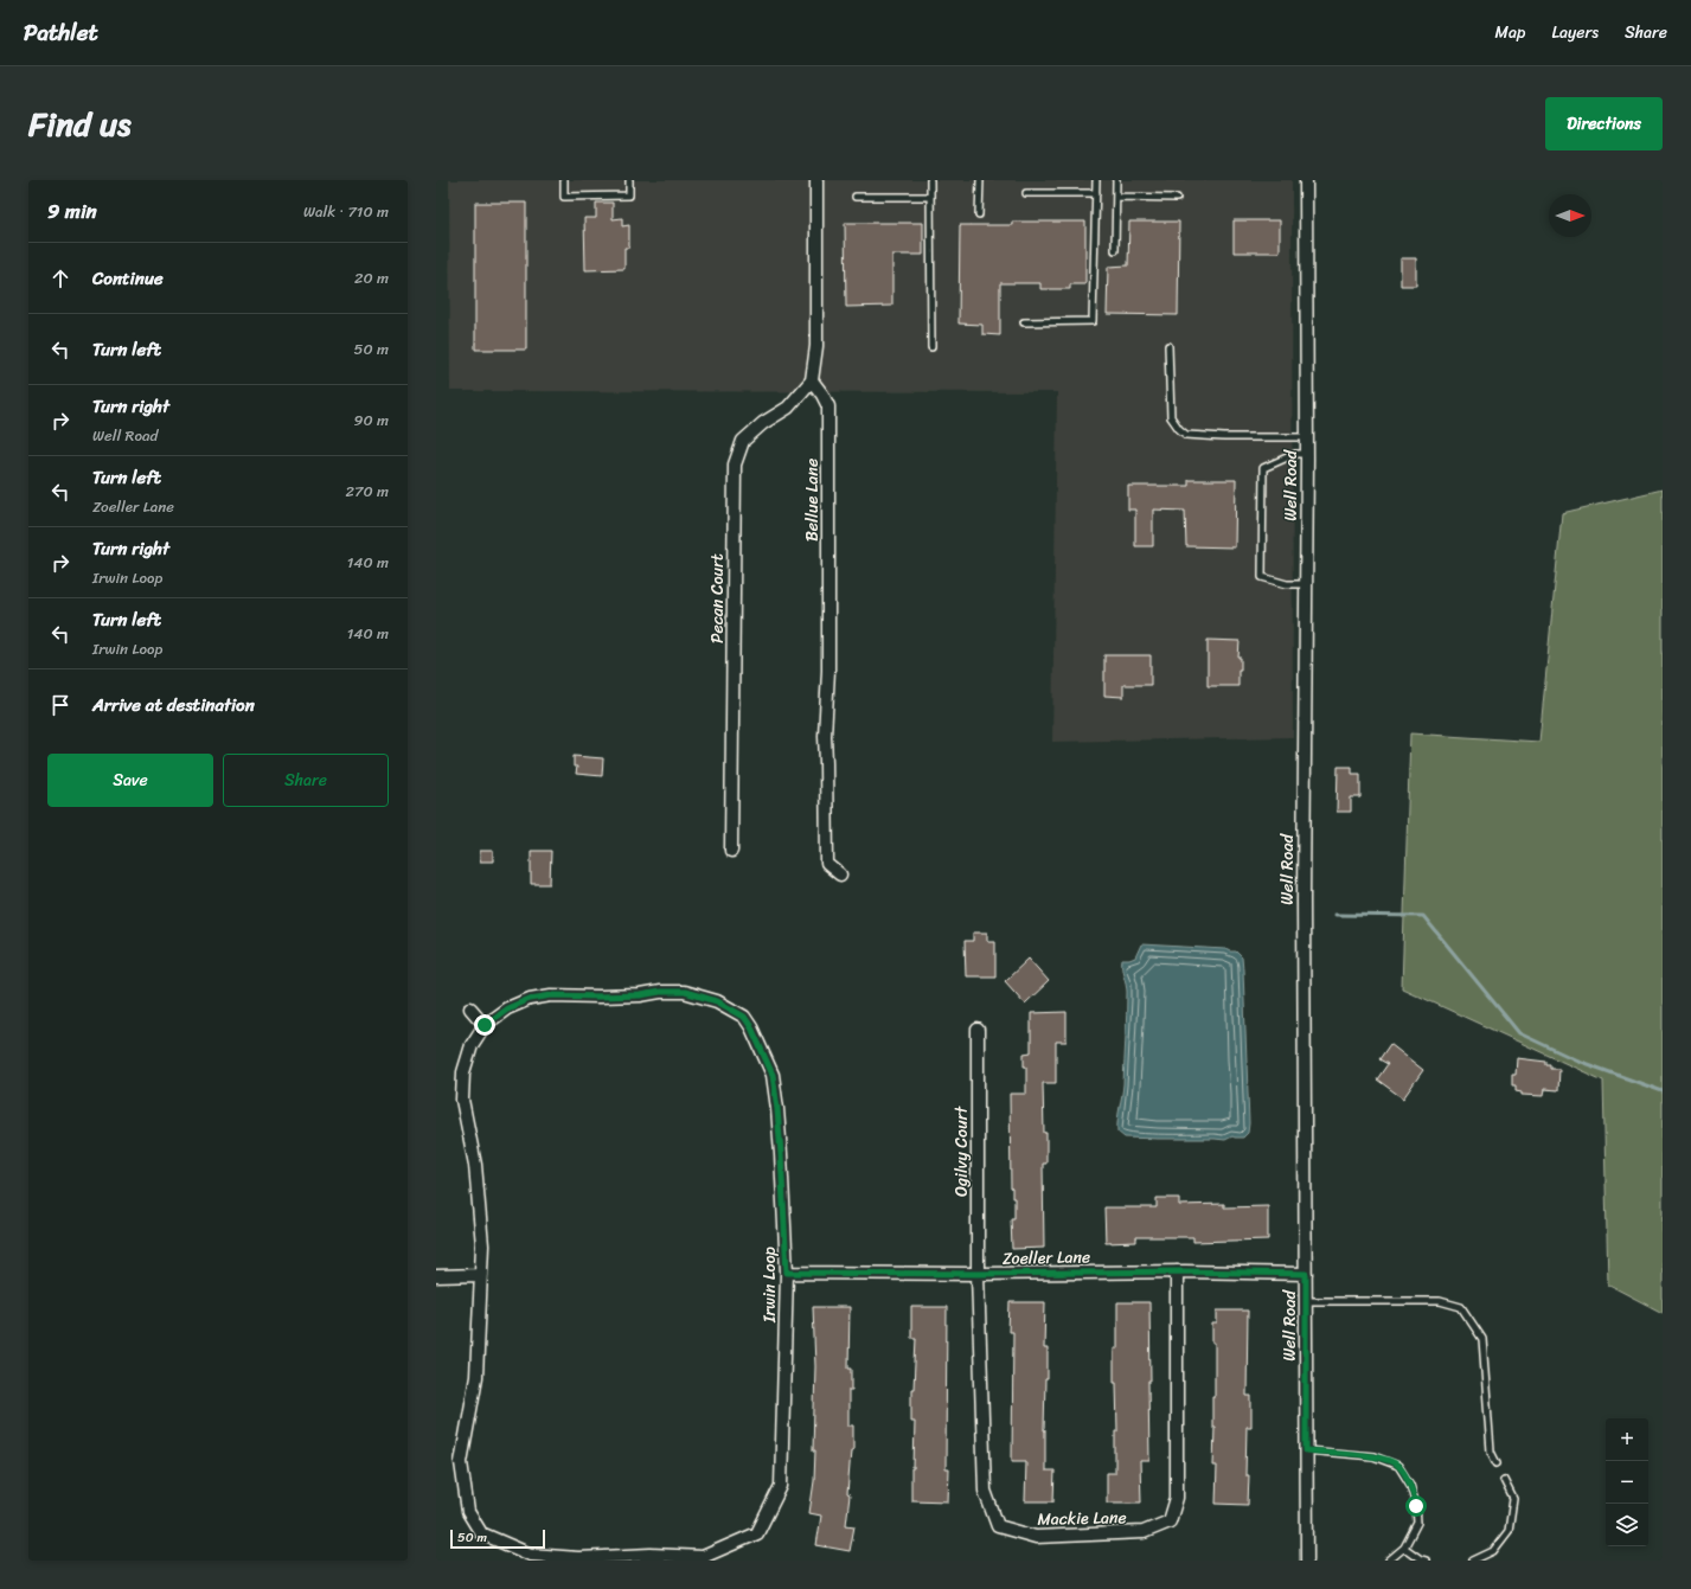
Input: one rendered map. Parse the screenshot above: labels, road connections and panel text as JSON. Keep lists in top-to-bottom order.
{
  "streets": {
    "street": [
      "Well Road",
      "Bellue Lane",
      "Pecan Court",
      "Ogilvy Court",
      "Zoeller Lane",
      "Irwin Loop",
      "Mackie Lane"
    ]
  },
  "crossings": [
    ["Well Road", "Zoeller Lane"],
    ["Bellue Lane", "Pecan Court"],
    ["Ogilvy Court", "Zoeller Lane"],
    ["Ogilvy Court", "Mackie Lane"],
    ["Zoeller Lane", "Irwin Loop"],
    ["Zoeller Lane", "Mackie Lane"]
  ],
  "scale_bar": "50 m",
  "north": "right",
  "page": {
    "header": "Pathlet",
    "nav": ["Map", "Layers", "Share"],
    "title": "Find us",
    "buttons": [
      "Directions",
      ["Save", "Share"]
    ],
    "heading": ["9 min", "Walk · 710 m"],
    "list": [
      ["Continue", "20 m"],
      ["Turn left", "50 m"],
      ["Turn right", "Well Road", "90 m"],
      ["Turn left", "Zoeller Lane", "270 m"],
      ["Turn right", "Irwin Loop", "140 m"],
      ["Turn left", "Irwin Loop", "140 m"],
      "Arrive at destination"
    ],
    "map_buttons": ["+", "−"],
    "scale": "50 m"
  }
}
